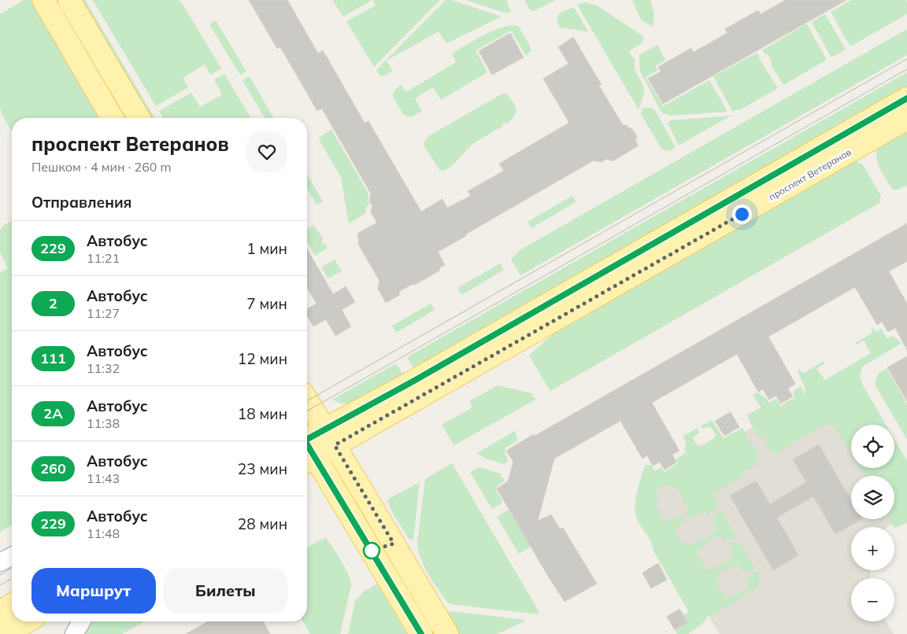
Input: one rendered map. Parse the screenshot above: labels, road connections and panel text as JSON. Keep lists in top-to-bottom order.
{
  "streets": {
    "main road": ["проспект Ветеранов"]
  },
  "lines": ["bus line 229"],
  "page": {
    "heading": [
      ["проспект Ветеранов", "Пешком · 4 мин · 260 m"],
      "Отправления"
    ],
    "list": [
      {
        "mark": "229",
        "name": "Автобус",
        "note": "11:21",
        "value": "1 мин"
      },
      {
        "mark": "2",
        "name": "Автобус",
        "note": "11:27",
        "value": "7 мин"
      },
      {
        "mark": "111",
        "name": "Автобус",
        "note": "11:32",
        "value": "12 мин"
      },
      {
        "mark": "2А",
        "name": "Автобус",
        "note": "11:38",
        "value": "18 мин"
      },
      {
        "mark": "260",
        "name": "Автобус",
        "note": "11:43",
        "value": "23 мин"
      },
      {
        "mark": "229",
        "name": "Автобус",
        "note": "11:48",
        "value": "28 мин"
      }
    ],
    "map_buttons": ["+", "−"],
    "buttons": ["Маршрут", "Билеты"]
  }
}
